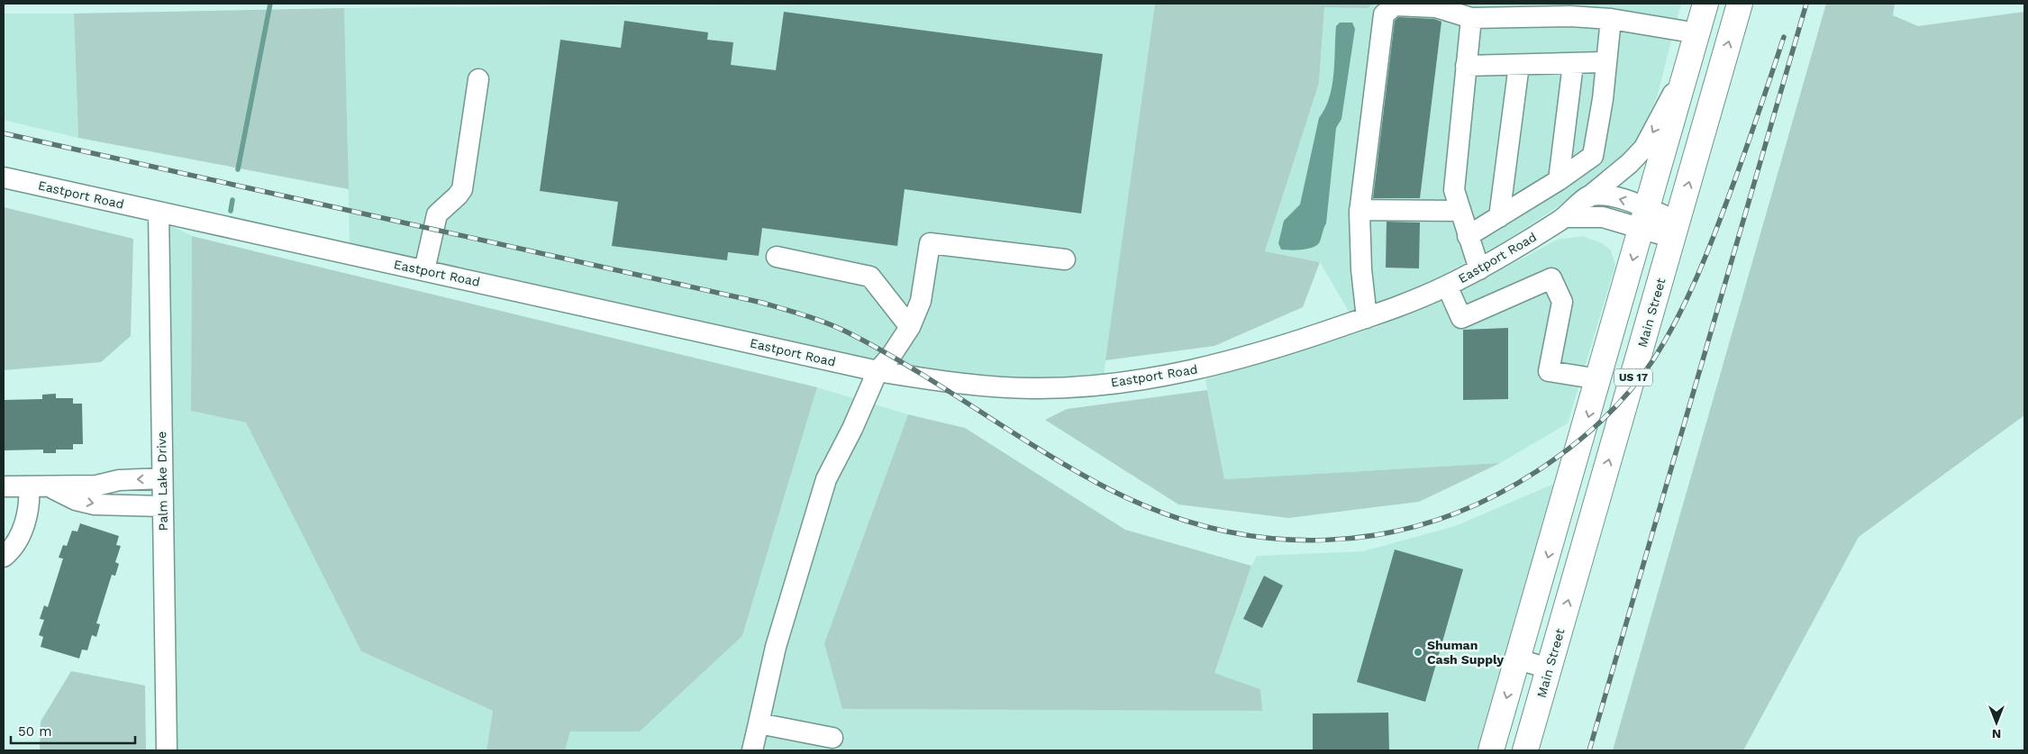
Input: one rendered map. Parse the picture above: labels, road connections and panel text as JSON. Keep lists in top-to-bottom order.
{
  "streets": {
    "main road": ["Main Street", "US 17"],
    "street": ["Eastport Road", "Palm Lake Drive"]
  },
  "crossings": [
    ["Eastport Road", "US 17"],
    ["Eastport Road", "Palm Lake Drive"]
  ],
  "places": ["Shuman Cash Supply"],
  "scale_bar": "50 m",
  "north": "bottom"
}
